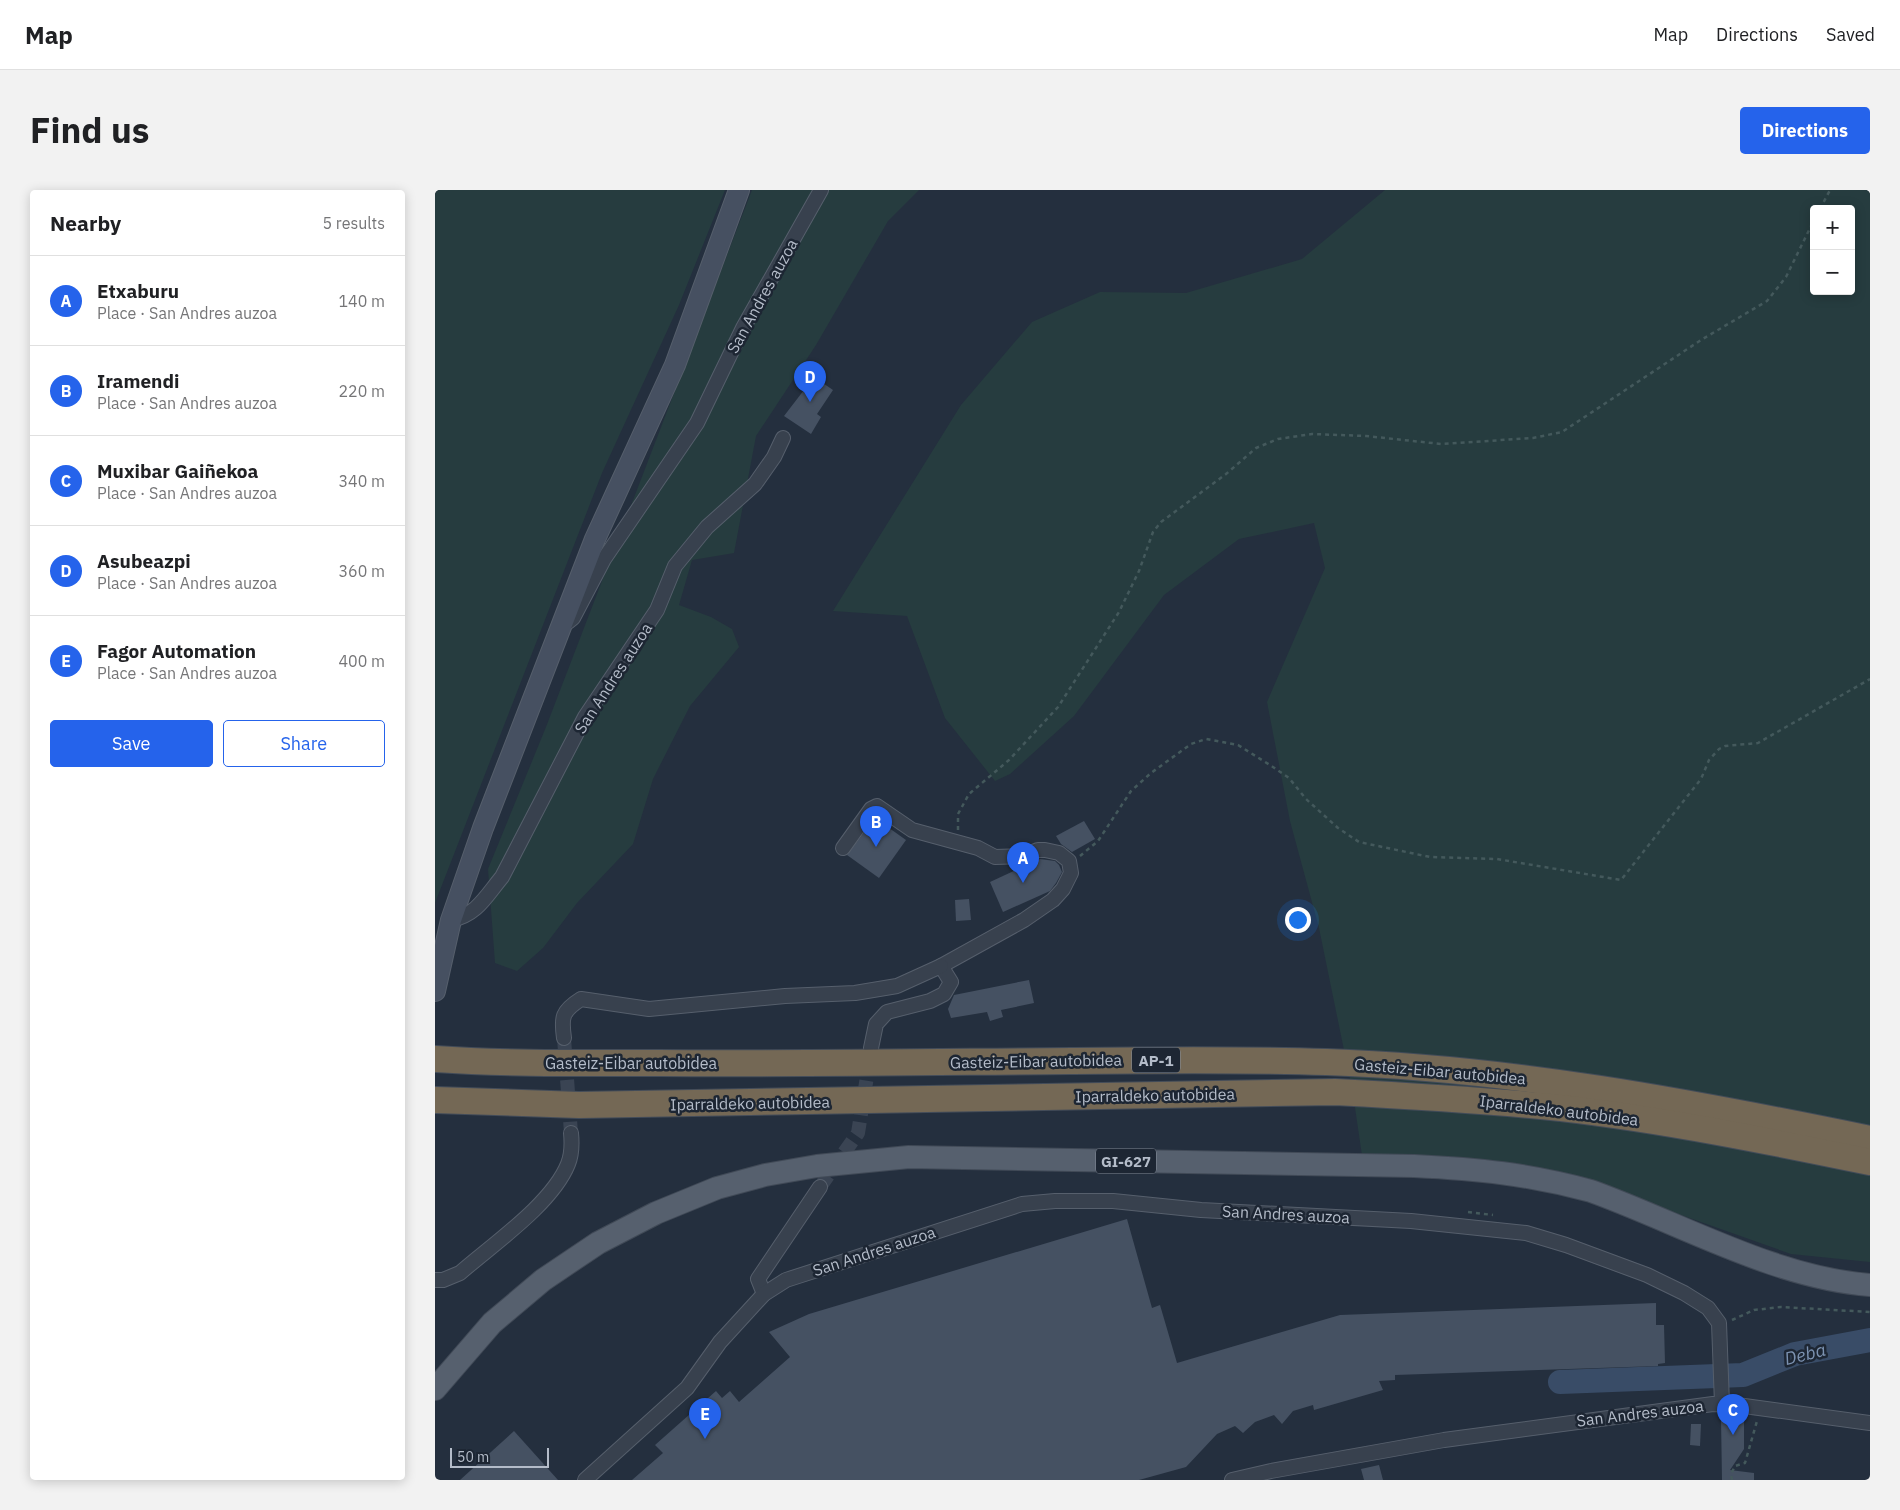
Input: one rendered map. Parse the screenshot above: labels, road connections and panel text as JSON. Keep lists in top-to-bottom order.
{
  "streets": {
    "highway": ["AP-1", "Gasteiz-Eibar autobidea", "Iparraldeko autobidea"],
    "main road": ["GI-627"],
    "street": ["San Andres auzoa"]
  },
  "water": ["Deba"],
  "scale_bar": "50 m",
  "page": {
    "header": "Map",
    "nav": ["Map", "Directions", "Saved"],
    "title": "Find us",
    "buttons": [
      "Directions",
      ["Save", "Share"]
    ],
    "heading": ["Nearby", "5 results"],
    "map_buttons": ["+", "−"],
    "list": [
      {
        "mark": "A",
        "name": "Etxaburu",
        "note": "Place · San Andres auzoa",
        "value": "140 m"
      },
      {
        "mark": "B",
        "name": "Iramendi",
        "note": "Place · San Andres auzoa",
        "value": "220 m"
      },
      {
        "mark": "C",
        "name": "Muxibar Gaiñekoa",
        "note": "Place · San Andres auzoa",
        "value": "340 m"
      },
      {
        "mark": "D",
        "name": "Asubeazpi",
        "note": "Place · San Andres auzoa",
        "value": "360 m"
      },
      {
        "mark": "E",
        "name": "Fagor Automation",
        "note": "Place · San Andres auzoa",
        "value": "400 m"
      }
    ],
    "pins": [
      "D",
      "B",
      "A",
      "C",
      "E"
    ],
    "scale": "50 m"
  }
}
